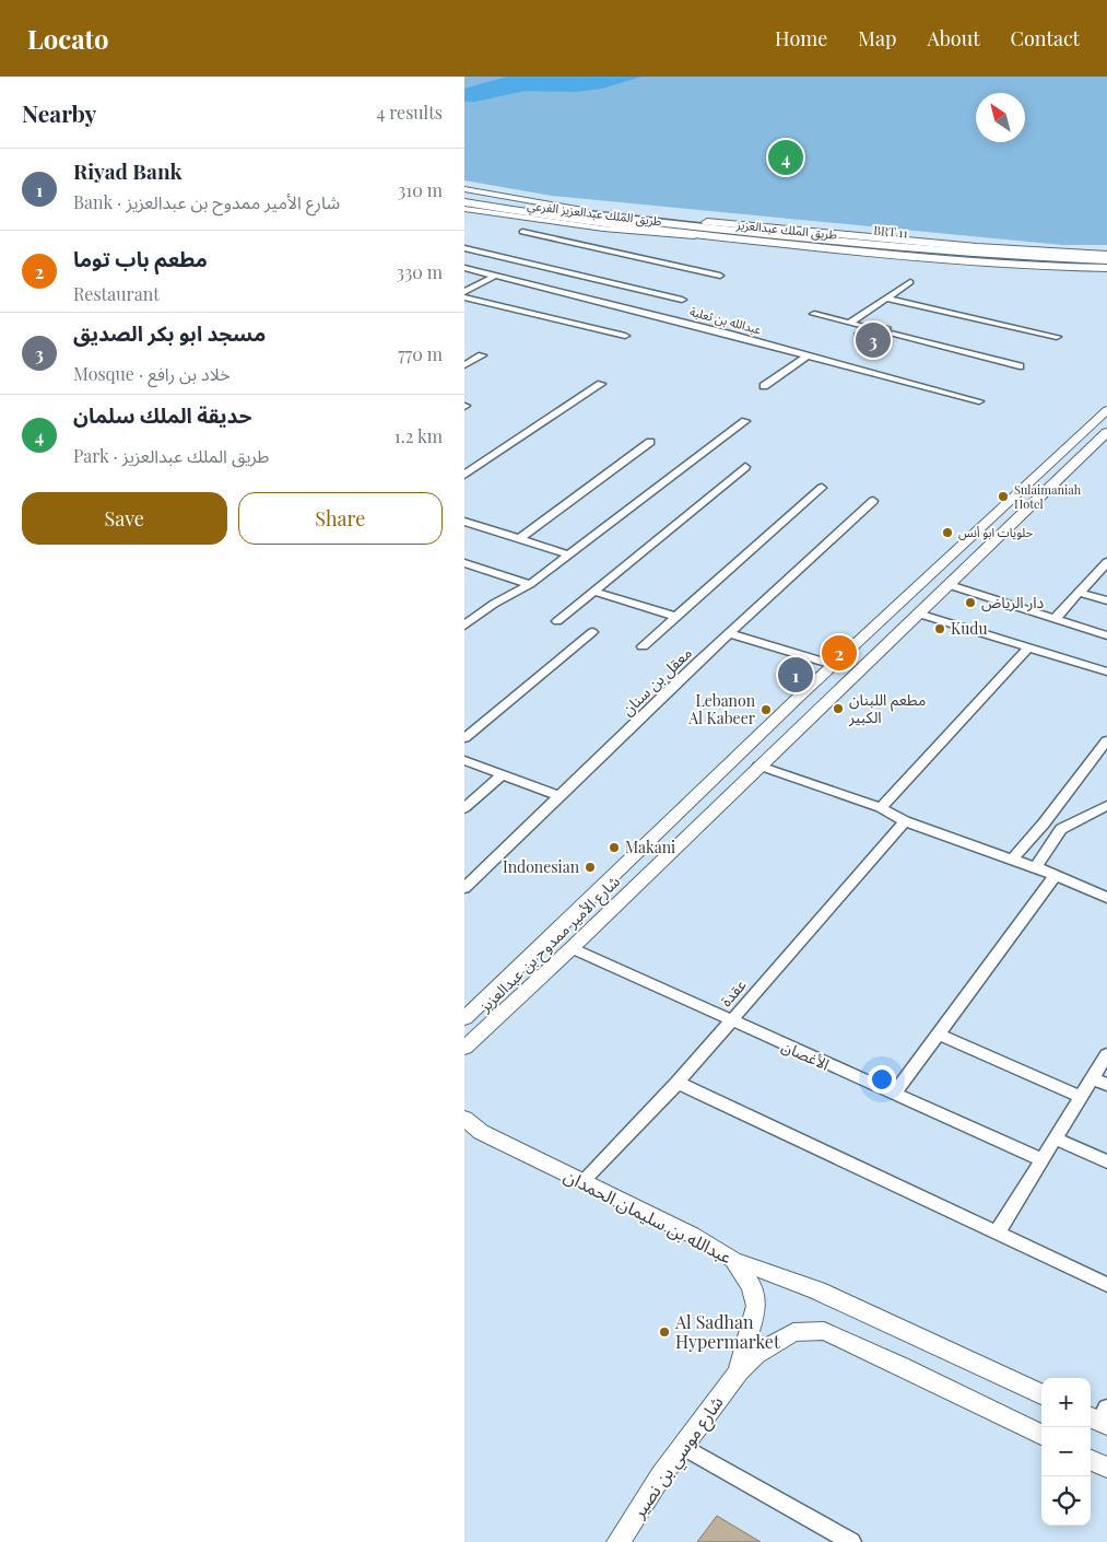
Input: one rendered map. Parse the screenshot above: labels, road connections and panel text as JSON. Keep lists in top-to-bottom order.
{
  "streets": {
    "main road": ["طريق الملك عبدالعزيز", "BRT 11"],
    "street": [
      "طريق الملك عبدالعزيز الفرعي",
      "عبدالله بن ثعلبة",
      "معقل بن سنان",
      "شارع الأمير ممدوح بن عبدالعزيز",
      "عقدة",
      "الأغصان",
      "عبدالله بن سليمان الحمدان",
      "شارع موسي بن نصير"
    ]
  },
  "crossings": [
    ["طريق الملك عبدالعزيز الفرعي", "طريق الملك عبدالعزيز"],
    ["طريق الملك عبدالعزيز", "BRT 11"],
    ["شارع الأمير ممدوح بن عبدالعزيز", "الأغصان"],
    ["عقدة", "الأغصان"],
    ["عقدة", "عبدالله بن سليمان الحمدان"]
  ],
  "places": [
    "Sulaimaniah Hotel",
    "حلويات ابو أنس",
    "دار الرياض",
    "Kudu",
    "مطعم اللبنان الكبير",
    "Lebanon Al Kabeer",
    "Makani",
    "Indonesian",
    "Al Sadhan Hypermarket"
  ],
  "north": "top left",
  "page": {
    "header": "Locato",
    "nav": [
      "Home",
      "Map",
      "About",
      "Contact"
    ],
    "heading": ["Nearby", "4 results"],
    "pins": [
      "4",
      "3",
      "2",
      "1"
    ],
    "list": [
      {
        "mark": "1",
        "name": "Riyad Bank",
        "note": "Bank · شارع الأمير ممدوح بن عبدالعزيز",
        "value": "310 m"
      },
      {
        "mark": "2",
        "name": "مطعم باب توما",
        "note": "Restaurant",
        "value": "330 m"
      },
      {
        "mark": "3",
        "name": "مسجد ابو بكر الصديق",
        "note": "Mosque · خلاد بن رافع",
        "value": "770 m"
      },
      {
        "mark": "4",
        "name": "حديقة الملك سلمان",
        "note": "Park · طريق الملك عبدالعزيز",
        "value": "1.2 km"
      }
    ],
    "buttons": ["Save", "Share"],
    "map_buttons": ["+", "−"]
  }
}
